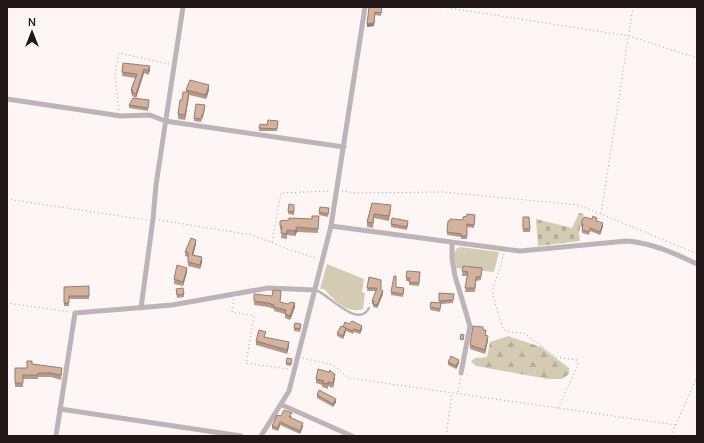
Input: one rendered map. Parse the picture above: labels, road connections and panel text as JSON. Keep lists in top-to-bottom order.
{
  "north": "top"
}
